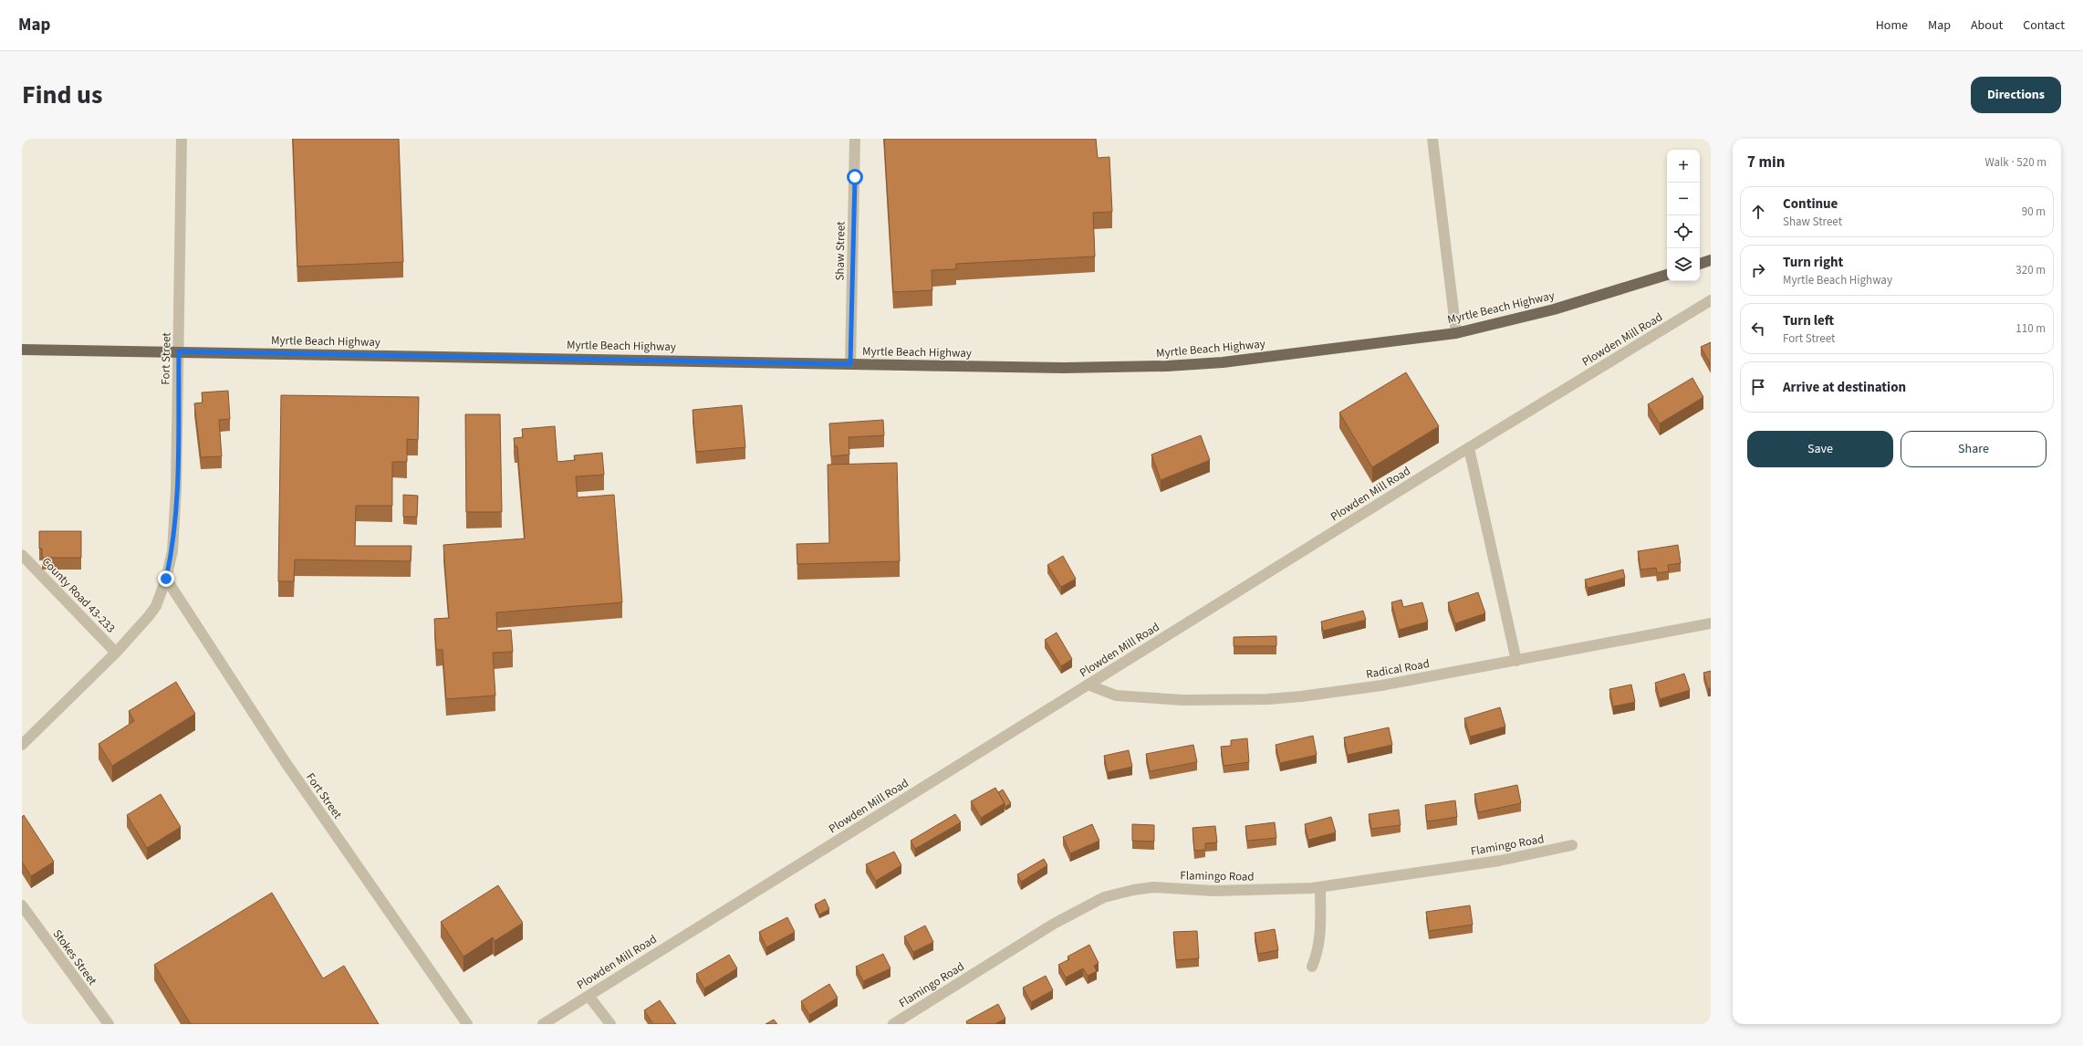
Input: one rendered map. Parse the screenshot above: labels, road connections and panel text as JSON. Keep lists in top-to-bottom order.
{
  "streets": {
    "main road": ["Myrtle Beach Highway"],
    "street": [
      "Shaw Street",
      "Plowden Mill Road",
      "Fort Street",
      "County Road 43-233",
      "Radical Road",
      "Flamingo Road",
      "Stokes Street"
    ]
  },
  "crossings": [
    ["Shaw Street", "Myrtle Beach Highway"],
    ["Myrtle Beach Highway", "Fort Street"],
    ["Plowden Mill Road", "Radical Road"],
    ["Fort Street", "County Road 43-233"]
  ],
  "page": {
    "header": "Map",
    "nav": [
      "Home",
      "Map",
      "About",
      "Contact"
    ],
    "title": "Find us",
    "buttons": [
      "Directions",
      ["Save", "Share"]
    ],
    "heading": ["7 min", "Walk · 520 m"],
    "map_buttons": ["+", "−"],
    "list": [
      ["Continue", "Shaw Street", "90 m"],
      ["Turn right", "Myrtle Beach Highway", "320 m"],
      ["Turn left", "Fort Street", "110 m"],
      "Arrive at destination"
    ]
  }
}
